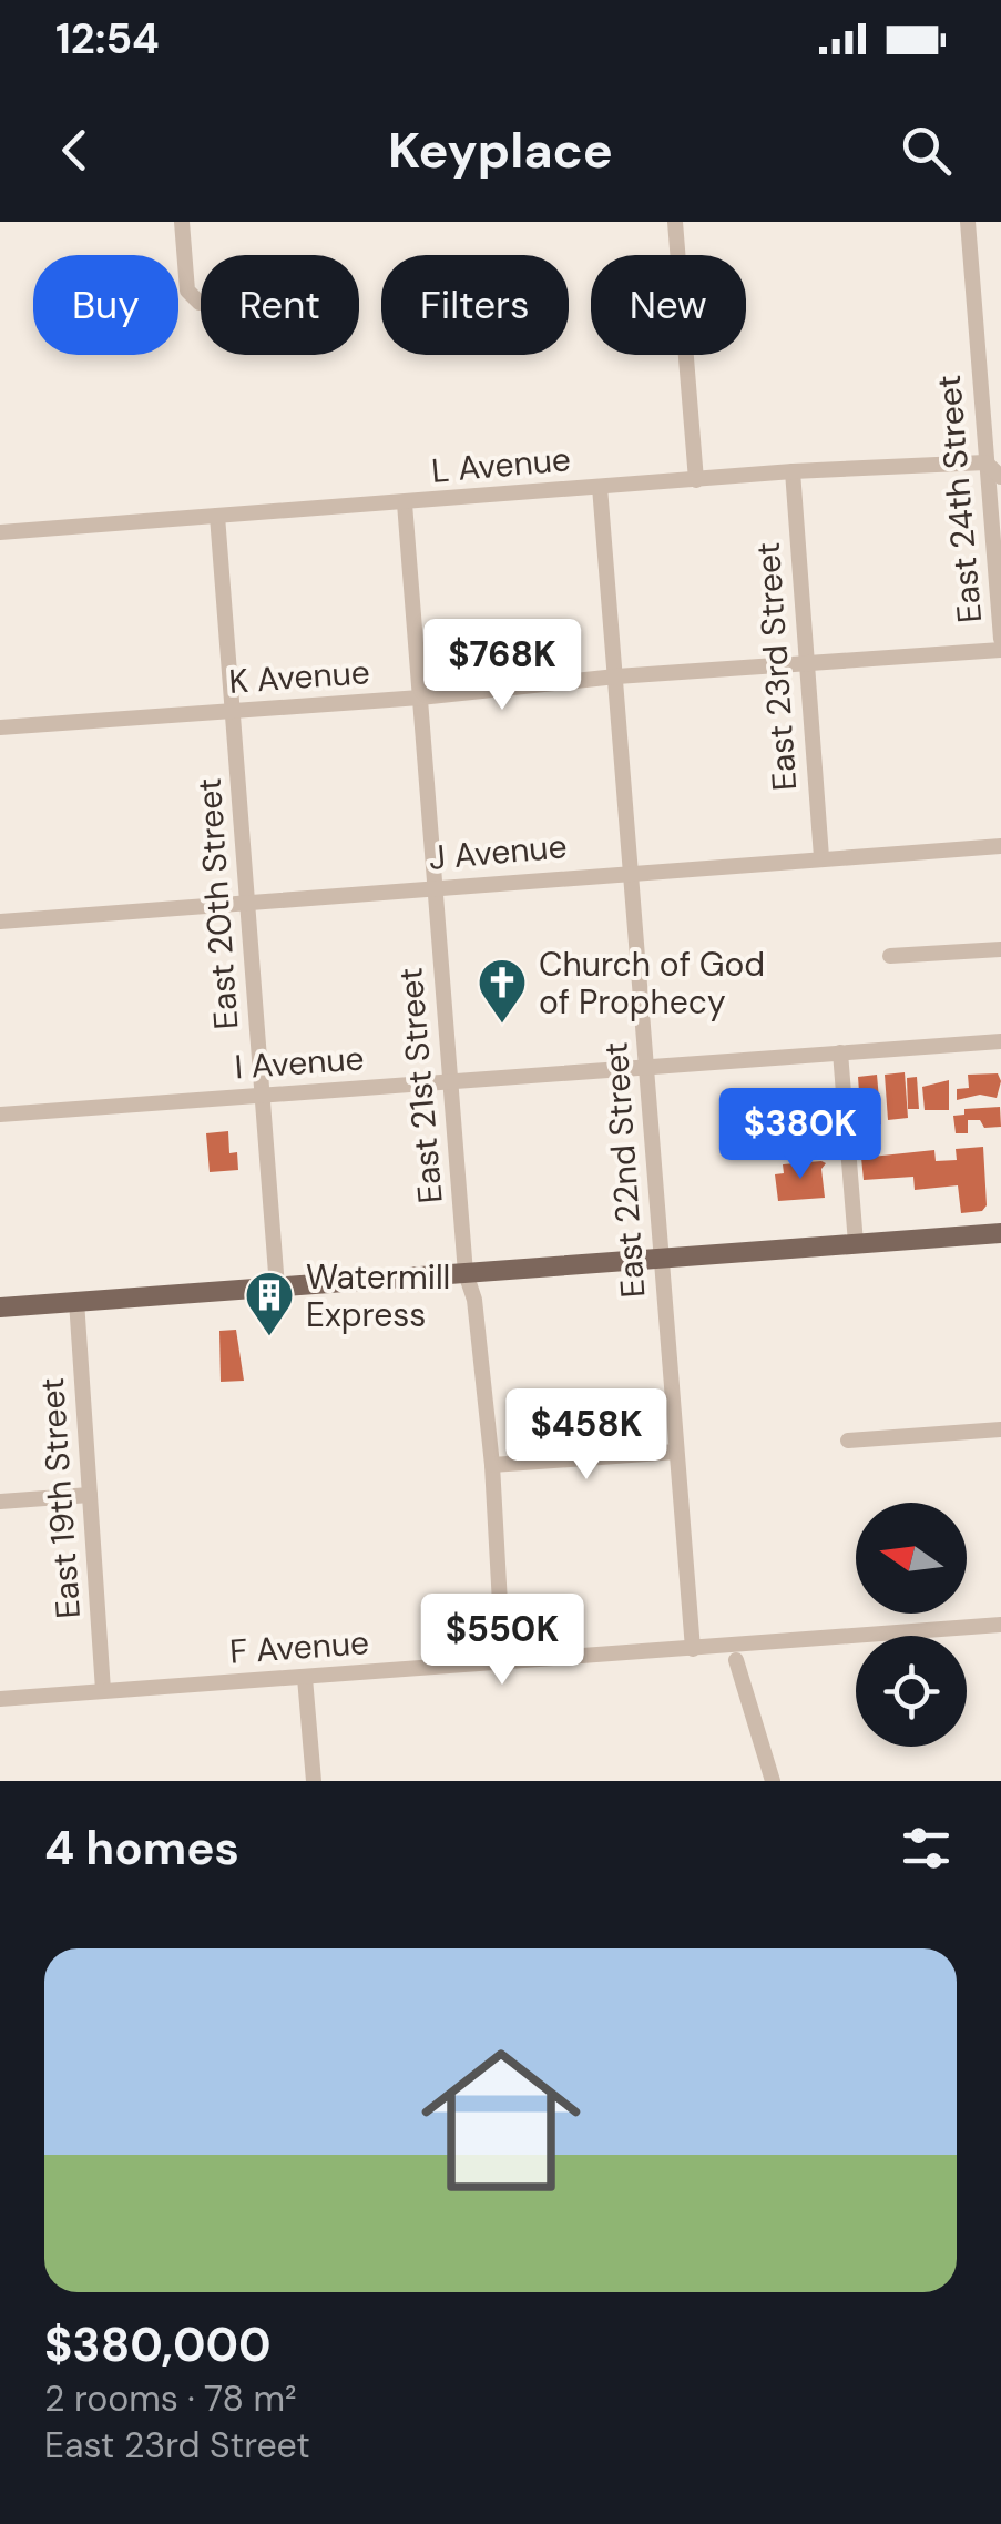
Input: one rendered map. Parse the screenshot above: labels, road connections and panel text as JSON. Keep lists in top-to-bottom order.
{
  "streets": {
    "street": [
      "L Avenue",
      "East 24th Street",
      "East 23rd Street",
      "K Avenue",
      "J Avenue",
      "East 20th Street",
      "I Avenue",
      "East 21st Street",
      "East 22nd Street",
      "East 19th Street",
      "F Avenue"
    ]
  },
  "crossings": [
    ["L Avenue", "East 24th Street"],
    ["L Avenue", "East 23rd Street"],
    ["L Avenue", "East 20th Street"],
    ["L Avenue", "East 21st Street"],
    ["L Avenue", "East 22nd Street"],
    ["East 23rd Street", "K Avenue"],
    ["East 23rd Street", "J Avenue"],
    ["K Avenue", "East 20th Street"],
    ["K Avenue", "East 21st Street"],
    ["K Avenue", "East 22nd Street"],
    ["J Avenue", "East 20th Street"],
    ["J Avenue", "East 21st Street"],
    ["J Avenue", "East 22nd Street"],
    ["East 20th Street", "I Avenue"],
    ["I Avenue", "East 21st Street"],
    ["I Avenue", "East 22nd Street"],
    ["East 21st Street", "F Avenue"],
    ["East 22nd Street", "F Avenue"],
    ["East 19th Street", "F Avenue"]
  ],
  "places": {
    "church": ["Church of God of Prophecy"],
    "building": ["Watermill Express"]
  },
  "north": "left",
  "page": {
    "status": "12:54",
    "header": "Keyplace",
    "chip": [
      "Buy",
      "Rent",
      "Filters",
      "New"
    ],
    "price": [
      "$768K",
      "$380K",
      "$458K",
      "$550K"
    ],
    "heading": "4 homes",
    "list": [
      {
        "name": "$380,000",
        "note": "2 rooms · 78 m² · East 23rd Street"
      }
    ]
  }
}
